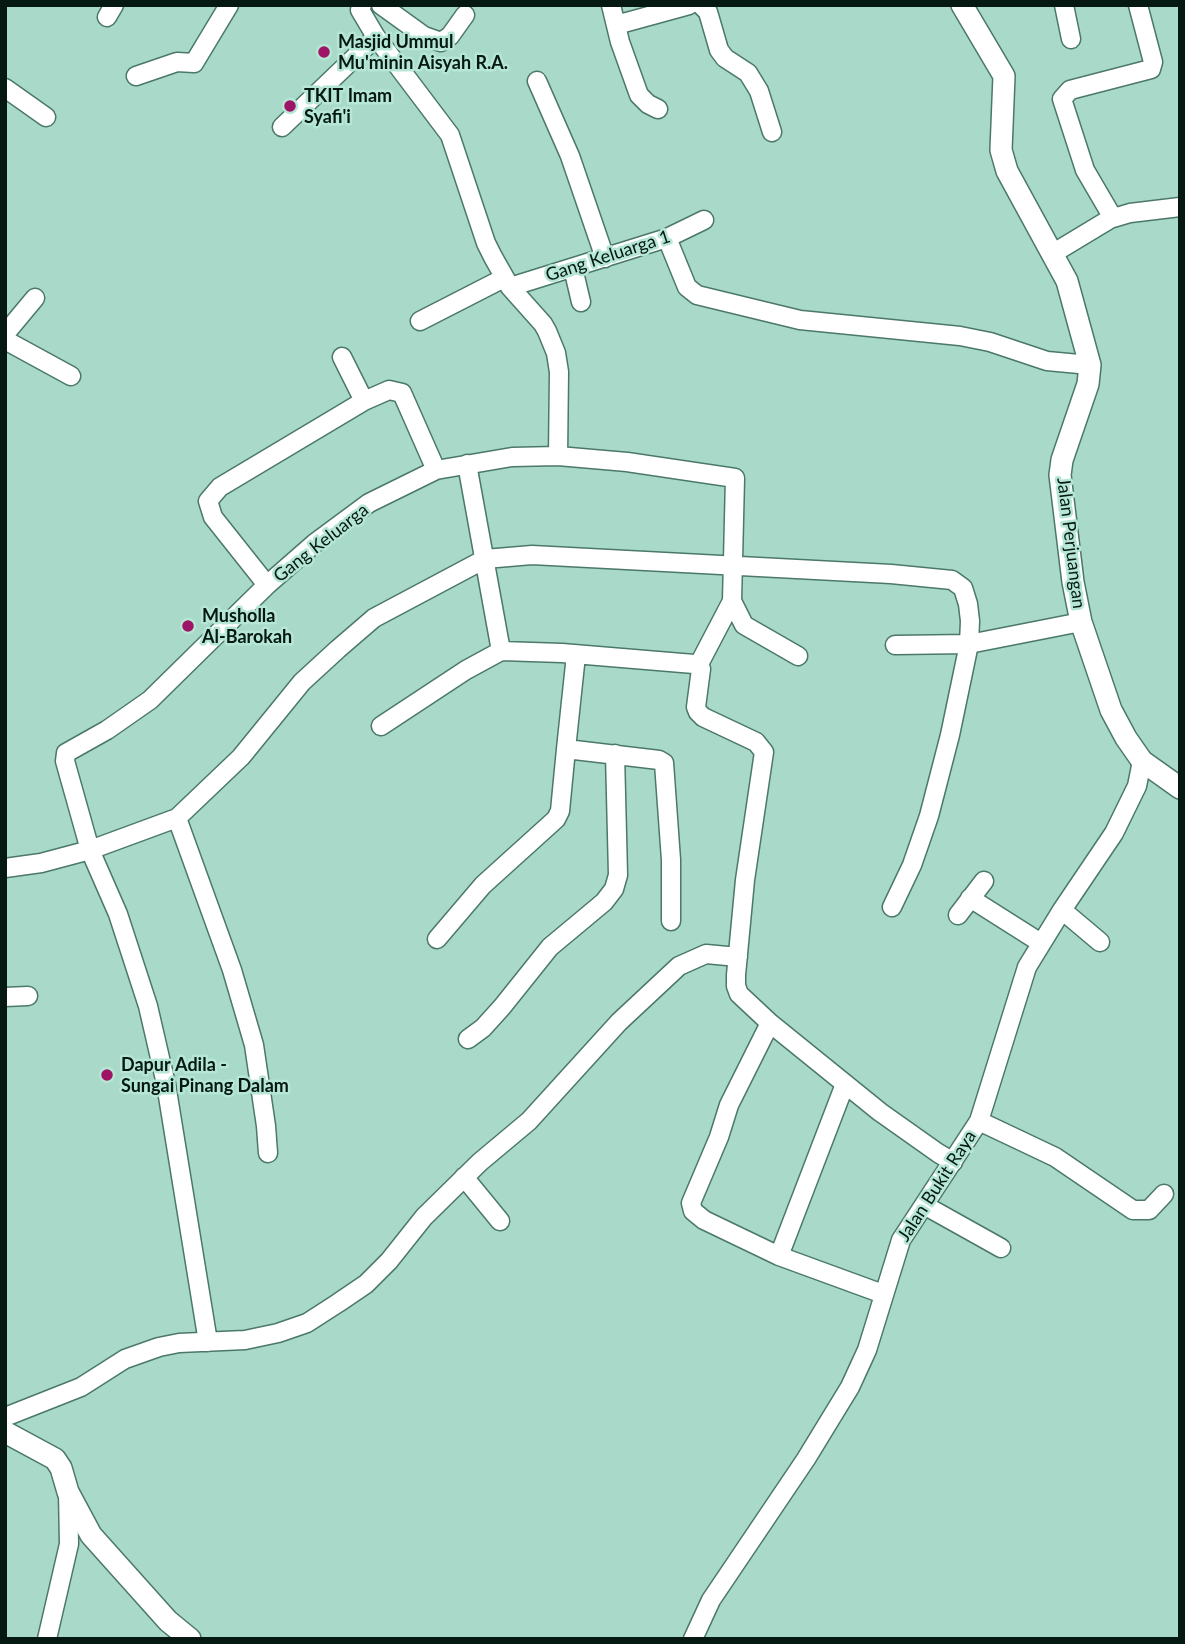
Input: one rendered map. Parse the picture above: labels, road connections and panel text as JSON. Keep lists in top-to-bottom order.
{
  "streets": {
    "street": [
      "Gang Keluarga 1",
      "Gang Keluarga",
      "Jalan Perjuangan",
      "Jalan Bukit Raya"
    ]
  },
  "crossings": [
    ["Jalan Perjuangan", "Jalan Bukit Raya"]
  ],
  "places": [
    "Masjid Ummul Mu'minin Aisyah R.A.",
    "TKIT Imam Syafi'i",
    "Musholla Al-Barokah",
    "Dapur Adila - Sungai Pinang Dalam"
  ]
}
